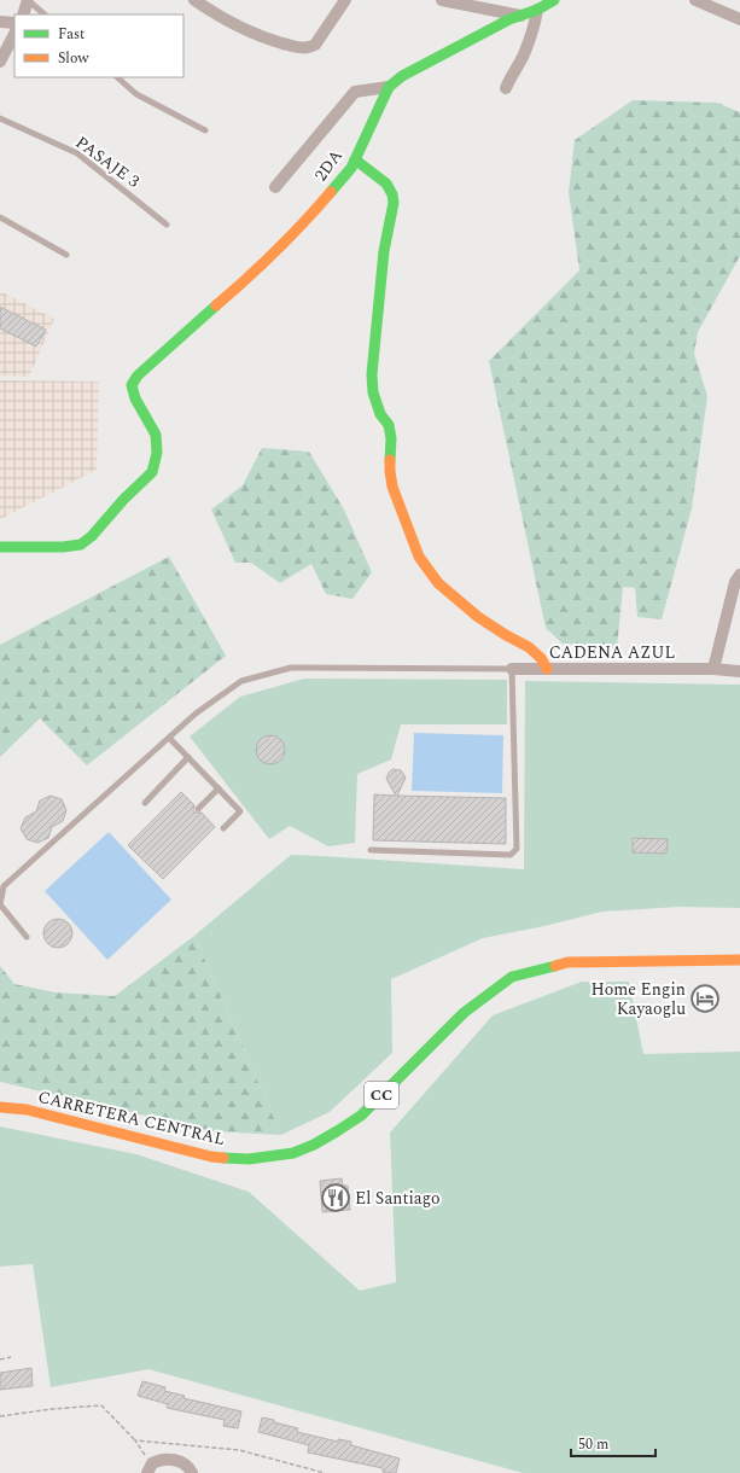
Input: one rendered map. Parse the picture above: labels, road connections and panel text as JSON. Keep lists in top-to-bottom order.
{
  "streets": {
    "street": [
      "2DA",
      "CADENA AZUL",
      "CC",
      "CARRETERA CENTRAL"
    ],
    "lane": ["PASAJE 3"]
  },
  "places": {
    "hotel": ["Home Engin Kayaoglu"],
    "restaurant": ["El Santiago"]
  },
  "legend": ["Fast", "Slow"],
  "scale_bar": "50 m"
}
